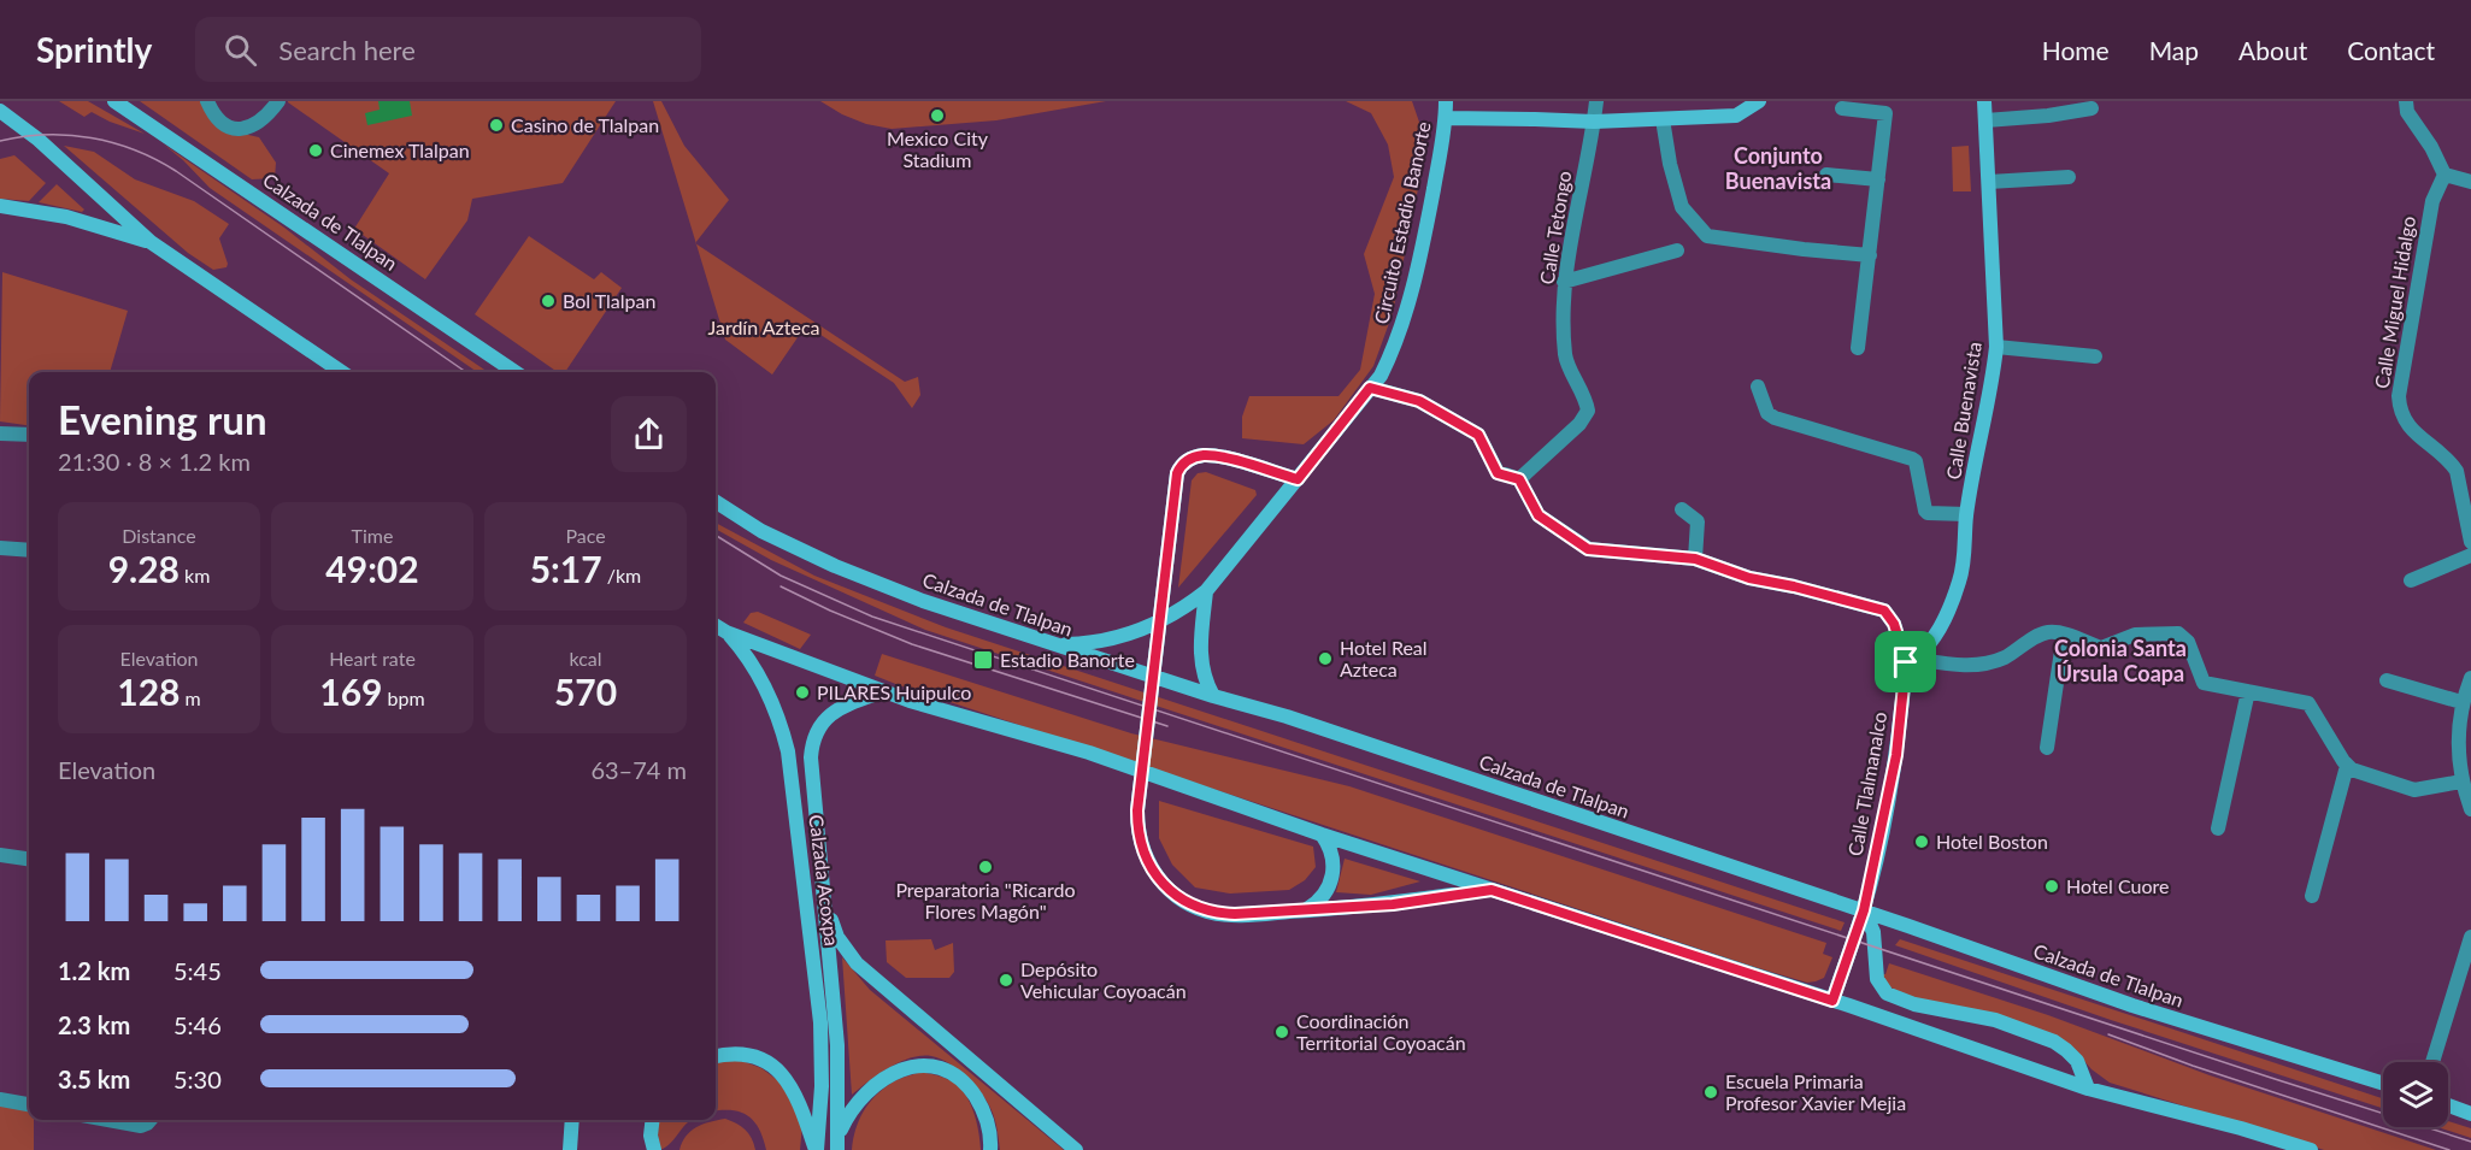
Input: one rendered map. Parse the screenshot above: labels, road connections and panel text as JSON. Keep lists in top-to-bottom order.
{
  "streets": {
    "main road": [
      "Calzada de Tlalpan",
      "Circuito Estadio Banorte",
      "Calle Buenavista",
      "Calle Tlalmanalco",
      "Calzada Acoxpa"
    ],
    "street": ["Calle Tetongo", "Calle Miguel Hidalgo"]
  },
  "crossings": [
    ["Calzada de Tlalpan", "Circuito Estadio Banorte"],
    ["Calzada de Tlalpan", "Calle Tlalmanalco"],
    ["Calle Buenavista", "Calle Tlalmanalco"]
  ],
  "districts": ["Conjunto Buenavista", "Colonia Santa Úrsula Coapa"],
  "parks": ["Jardín Azteca"],
  "places": {
    "other": [
      "Mexico City Stadium",
      "Casino de Tlalpan",
      "Cinemex Tlalpan",
      "Bol Tlalpan",
      "Hotel Real Azteca",
      "PILARES Huipulco",
      "Hotel Boston",
      "Preparatoria \"Ricardo Flores Magón\"",
      "Hotel Cuore",
      "Depósito Vehicular Coyoacán",
      "Coordinación Territorial Coyoacán",
      "Escuela Primaria Profesor Xavier Mejia"
    ],
    "transit": ["Estadio Banorte"]
  },
  "page": {
    "header": "Sprintly",
    "search": "Search here",
    "nav": [
      "Home",
      "Map",
      "About",
      "Contact"
    ],
    "heading": ["Evening run", "21:30 · 8 × 1.2 km"],
    "stats": [
      ["Distance", "9.28 km"],
      ["Time", "49:02"],
      ["Pace", "5:17 /km"],
      ["Elevation", "128 m"],
      ["Heart rate", "169 bpm"],
      ["kcal", "570"]
    ],
    "chart": ["Elevation", "63–74 m"],
    "list": [
      {
        "name": "1.2 km",
        "note": "5:45"
      },
      {
        "name": "2.3 km",
        "note": "5:46"
      },
      {
        "name": "3.5 km",
        "note": "5:30"
      }
    ]
  }
}
